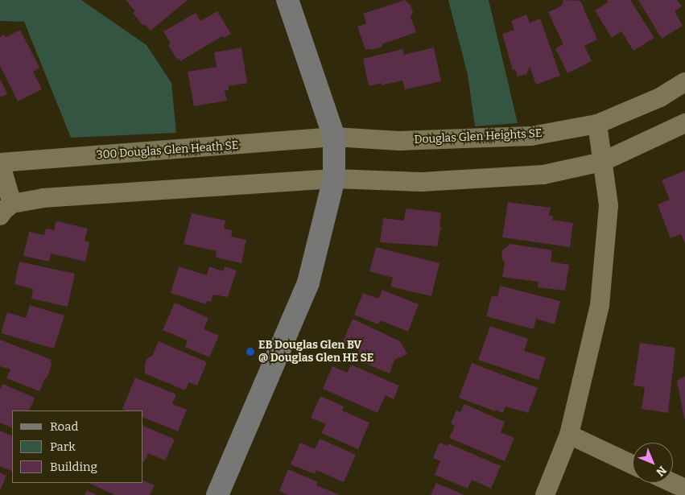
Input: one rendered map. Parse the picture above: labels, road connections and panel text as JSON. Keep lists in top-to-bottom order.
{
  "streets": {
    "street": ["Douglas Glen Heights SE", "300 Douglas Glen Heath SE"]
  },
  "crossings": [
    ["Douglas Glen Heights SE", "300 Douglas Glen Heath SE"]
  ],
  "places": ["EB Douglas Glen BV @ Douglas Glen HE SE"],
  "legend": ["Road", "Park", "Building"],
  "north": "bottom right"
}
